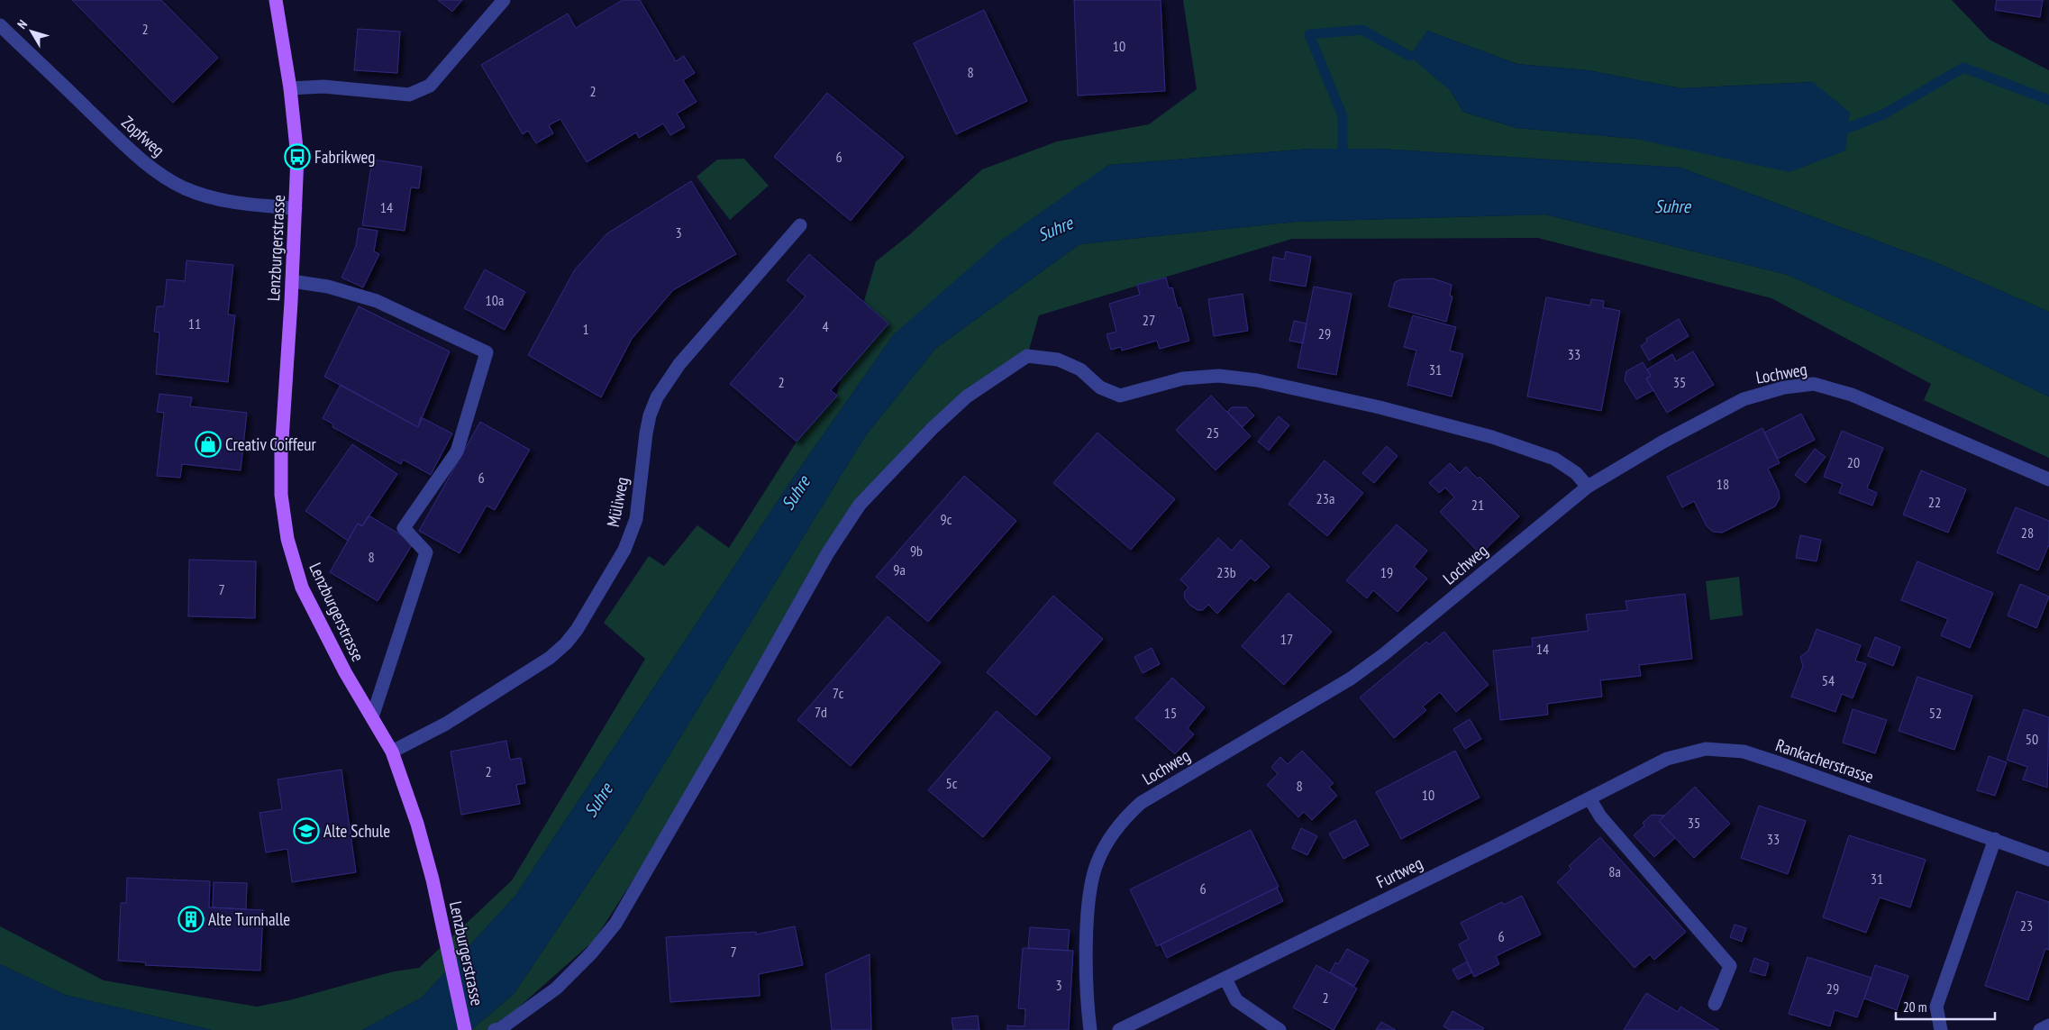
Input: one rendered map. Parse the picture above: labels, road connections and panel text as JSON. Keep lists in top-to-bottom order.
{
  "streets": {
    "main road": ["Lenzburgerstrasse"],
    "street": [
      "Zopfweg",
      "Lochweg",
      "Müliweg",
      "Rankacherstrasse",
      "Furtweg"
    ]
  },
  "crossings": [
    ["Zopfweg", "Lenzburgerstrasse"],
    ["Lenzburgerstrasse", "Müliweg"],
    ["Rankacherstrasse", "Furtweg"]
  ],
  "water": ["Suhre"],
  "places": {
    "bus stop": ["Fabrikweg"],
    "shop": ["Creativ Coiffeur"],
    "school or university": ["Alte Schule"],
    "building": ["Alte Turnhalle"]
  },
  "house_numbers": [
    "2",
    "10",
    "8",
    "2",
    "6",
    "14",
    "3",
    "10a",
    "27",
    "11",
    "4",
    "1",
    "29",
    "33",
    "31",
    "2",
    "35",
    "25",
    "20",
    "6",
    "18",
    "23a",
    "22",
    "21",
    "9c",
    "28",
    "9b",
    "8",
    "9a",
    "23b",
    "19",
    "7",
    "17",
    "14",
    "54",
    "7c",
    "7d",
    "15",
    "52",
    "50",
    "2",
    "5c",
    "8",
    "10",
    "35",
    "33",
    "8a",
    "31",
    "6",
    "23",
    "6",
    "7",
    "3",
    "29",
    "2"
  ],
  "scale_bar": "20 m",
  "north": "top left"
}
